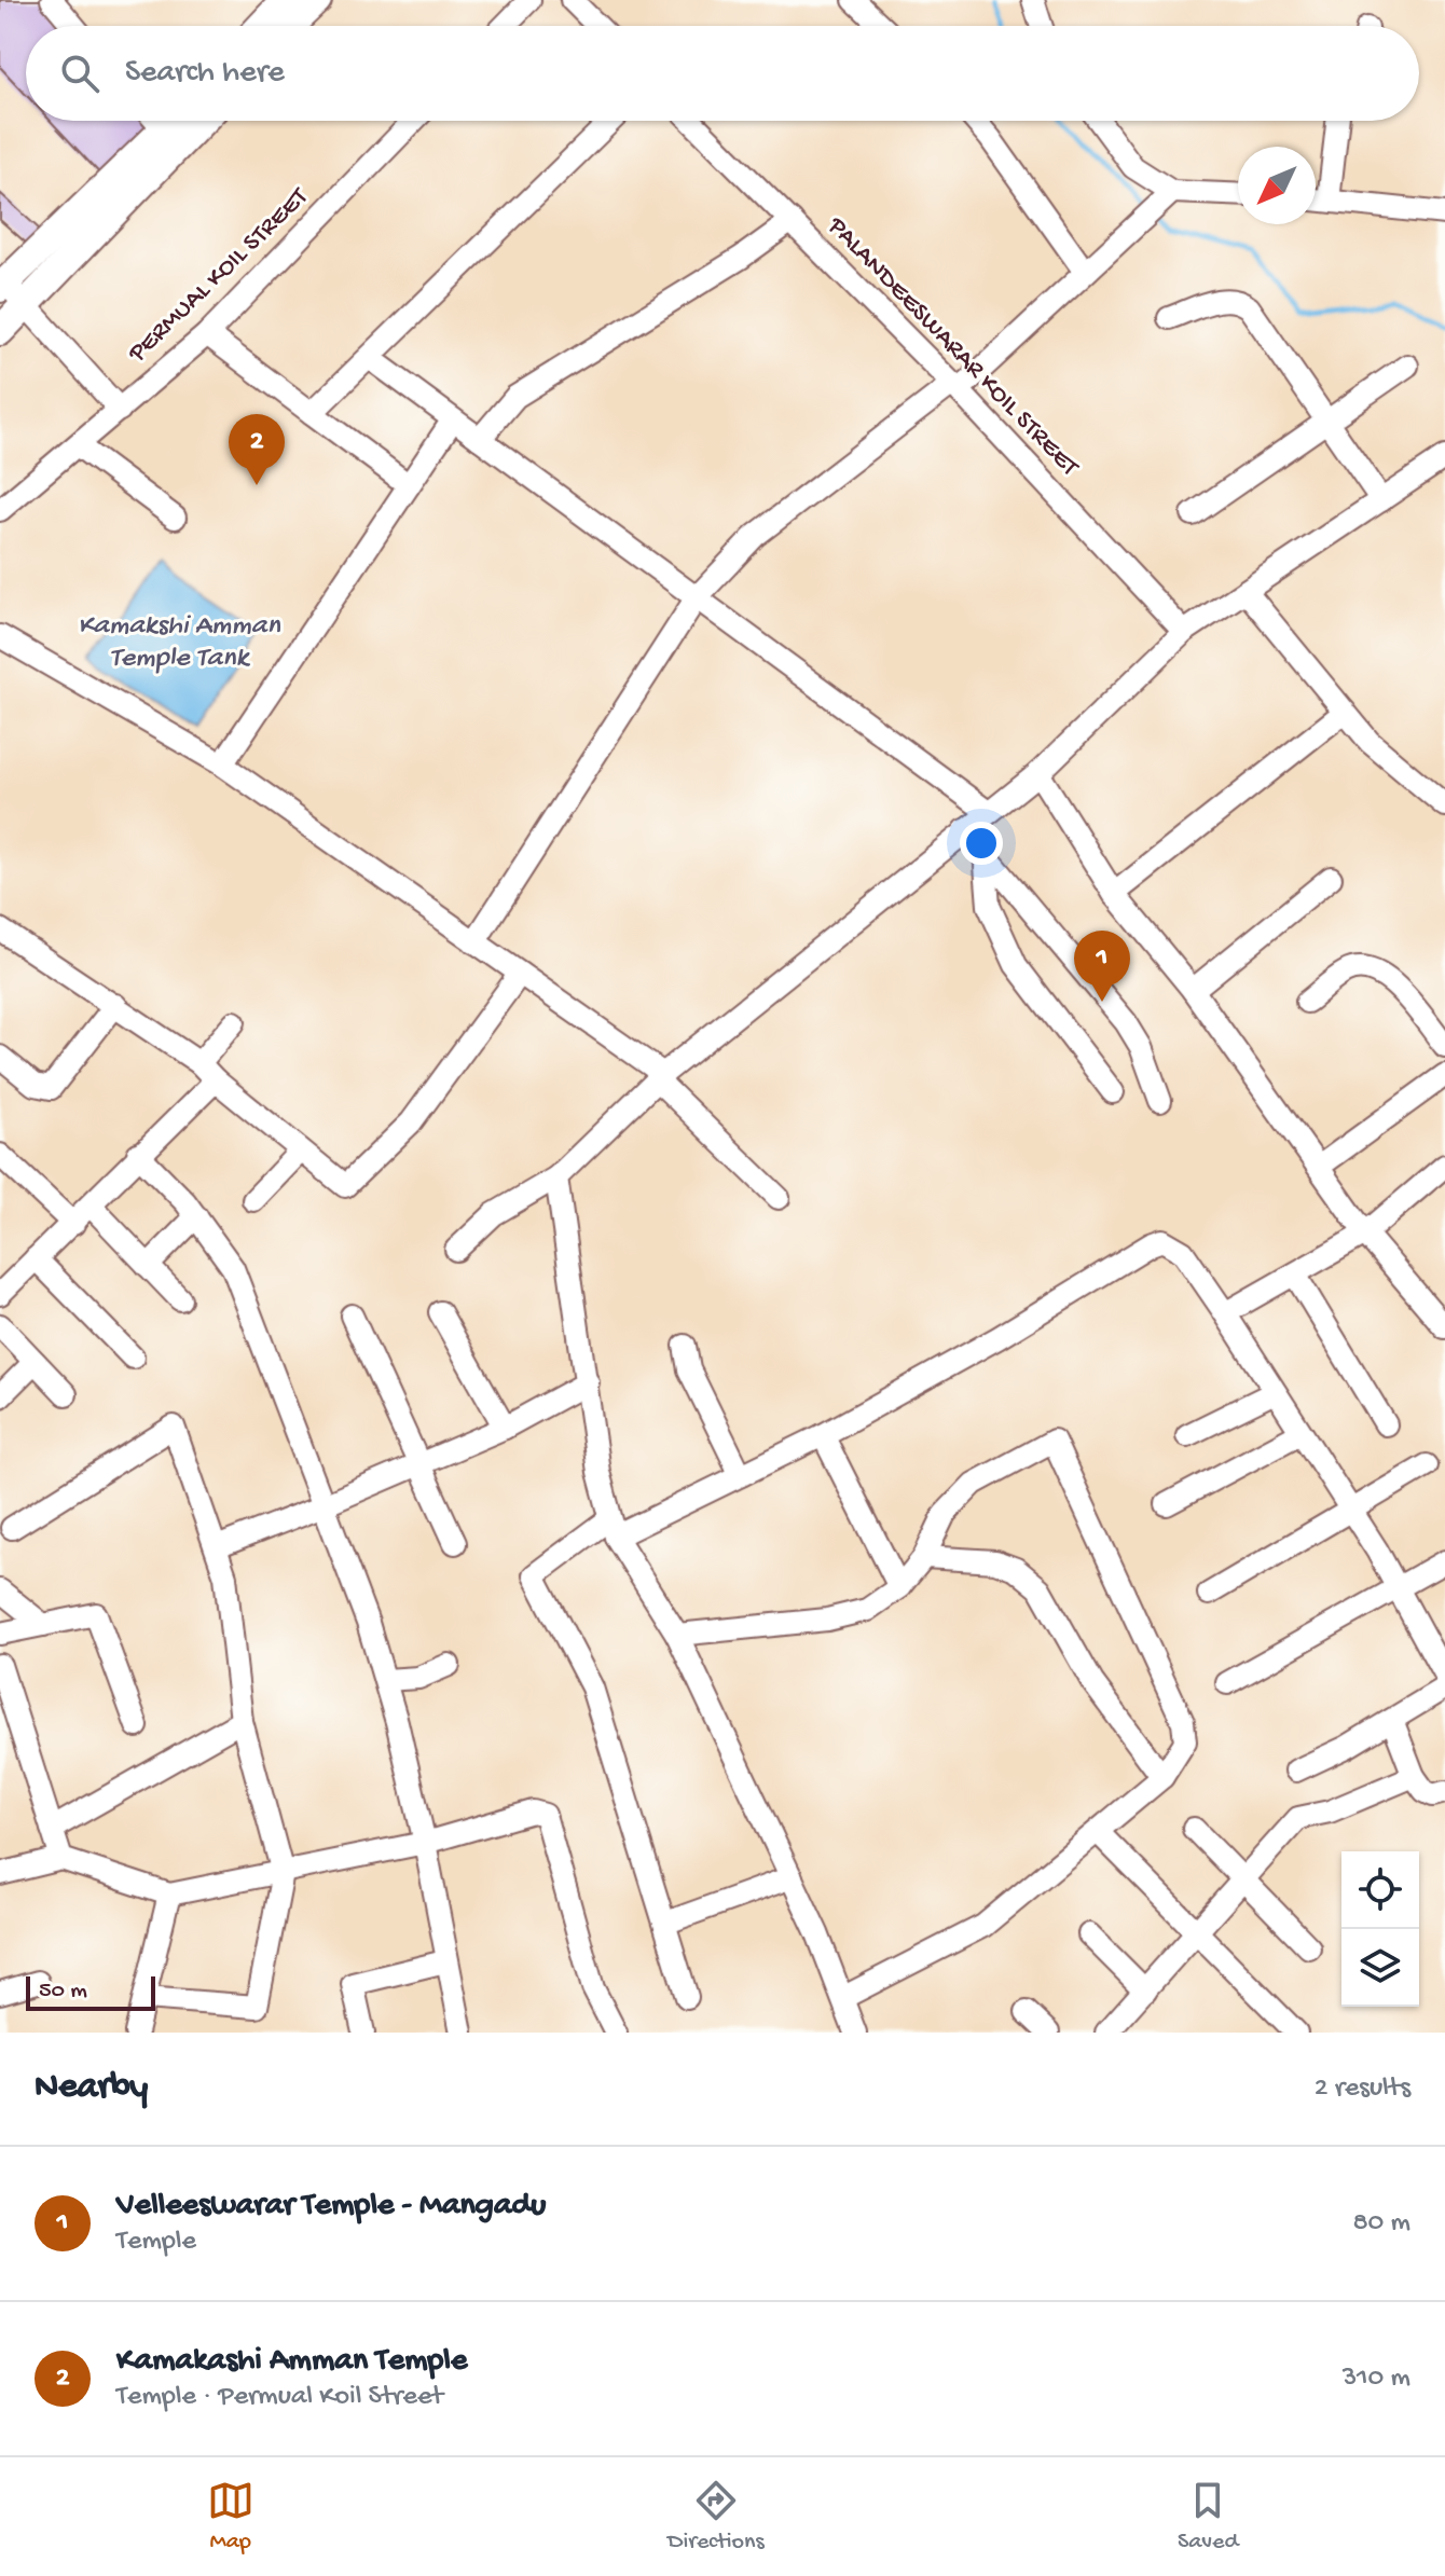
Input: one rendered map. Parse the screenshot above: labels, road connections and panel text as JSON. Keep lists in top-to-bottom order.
{
  "streets": {
    "street": ["PERMUAL KOIL STREET", "PALANDEESWARAR KOIL STREET"]
  },
  "water": ["Kamakshi Amman Temple Tank"],
  "scale_bar": "50 m",
  "north": "bottom left",
  "page": {
    "search": "Search here",
    "pins": ["2", "1"],
    "scale": "50 m",
    "heading": ["Nearby", "2 results"],
    "list": [
      {
        "mark": "1",
        "name": "Velleeswarar Temple - Mangadu",
        "note": "Temple",
        "value": "80 m"
      },
      {
        "mark": "2",
        "name": "Kamakashi Amman Temple",
        "note": "Temple · Permual Koil Street",
        "value": "310 m"
      }
    ],
    "nav": ["Map", "Directions", "Saved"]
  }
}
